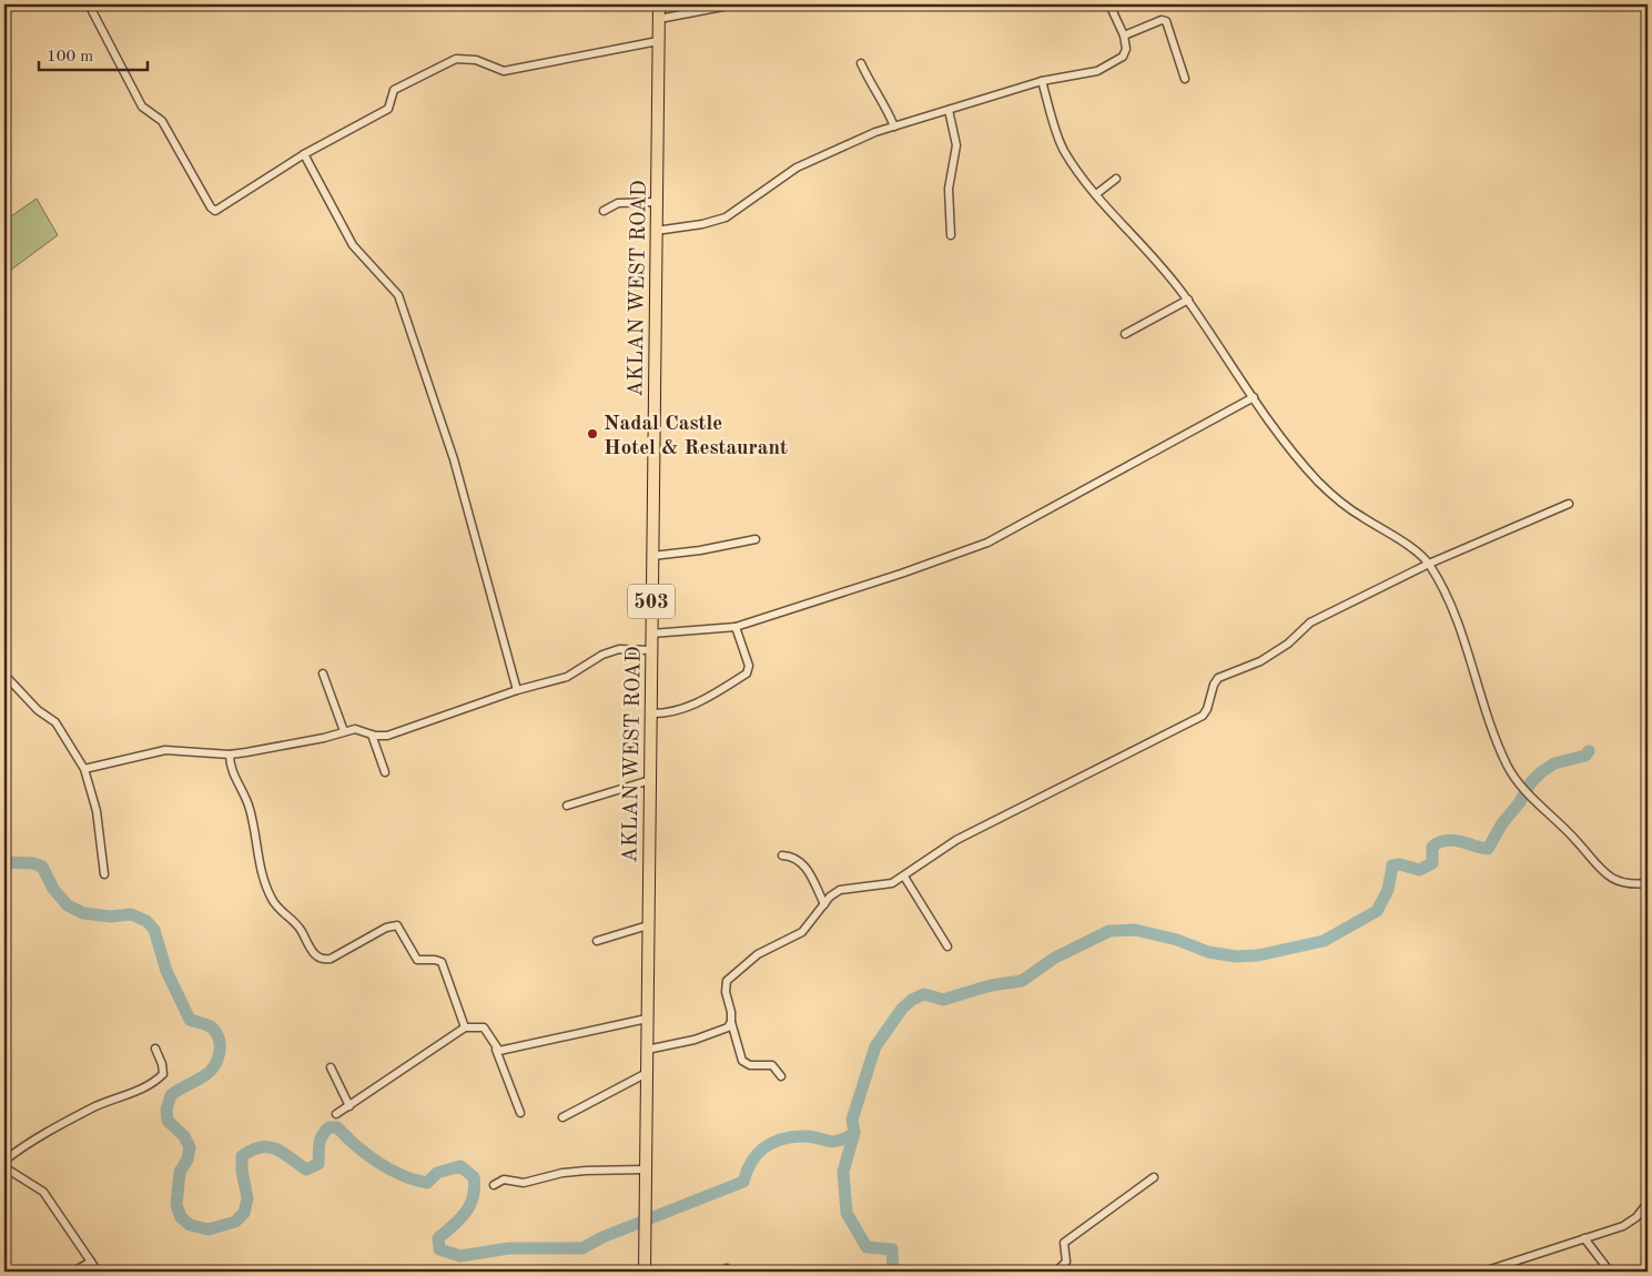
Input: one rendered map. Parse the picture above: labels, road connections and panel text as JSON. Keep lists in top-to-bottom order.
{
  "streets": {
    "main road": ["AKLAN WEST ROAD", "503"]
  },
  "places": ["Nadal Castle Hotel & Restaurant"],
  "scale_bar": "100 m"
}
